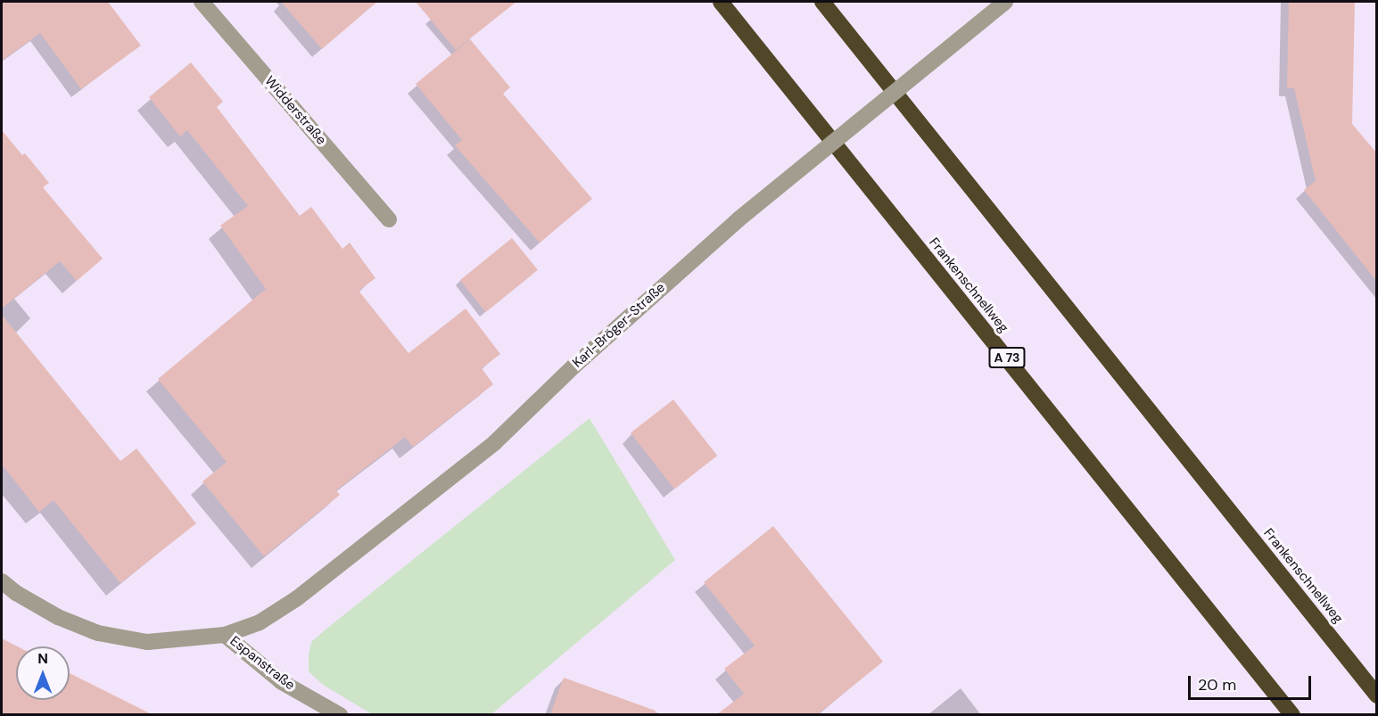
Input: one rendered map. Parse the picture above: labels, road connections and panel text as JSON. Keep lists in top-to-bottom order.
{
  "streets": {
    "highway": ["Frankenschnellweg", "A 73"],
    "street": ["Widderstraße", "Karl-Bröger-Straße", "Espanstraße"]
  },
  "crossings": [
    ["Karl-Bröger-Straße", "Espanstraße"]
  ],
  "scale_bar": "20 m",
  "north": "top"
}
